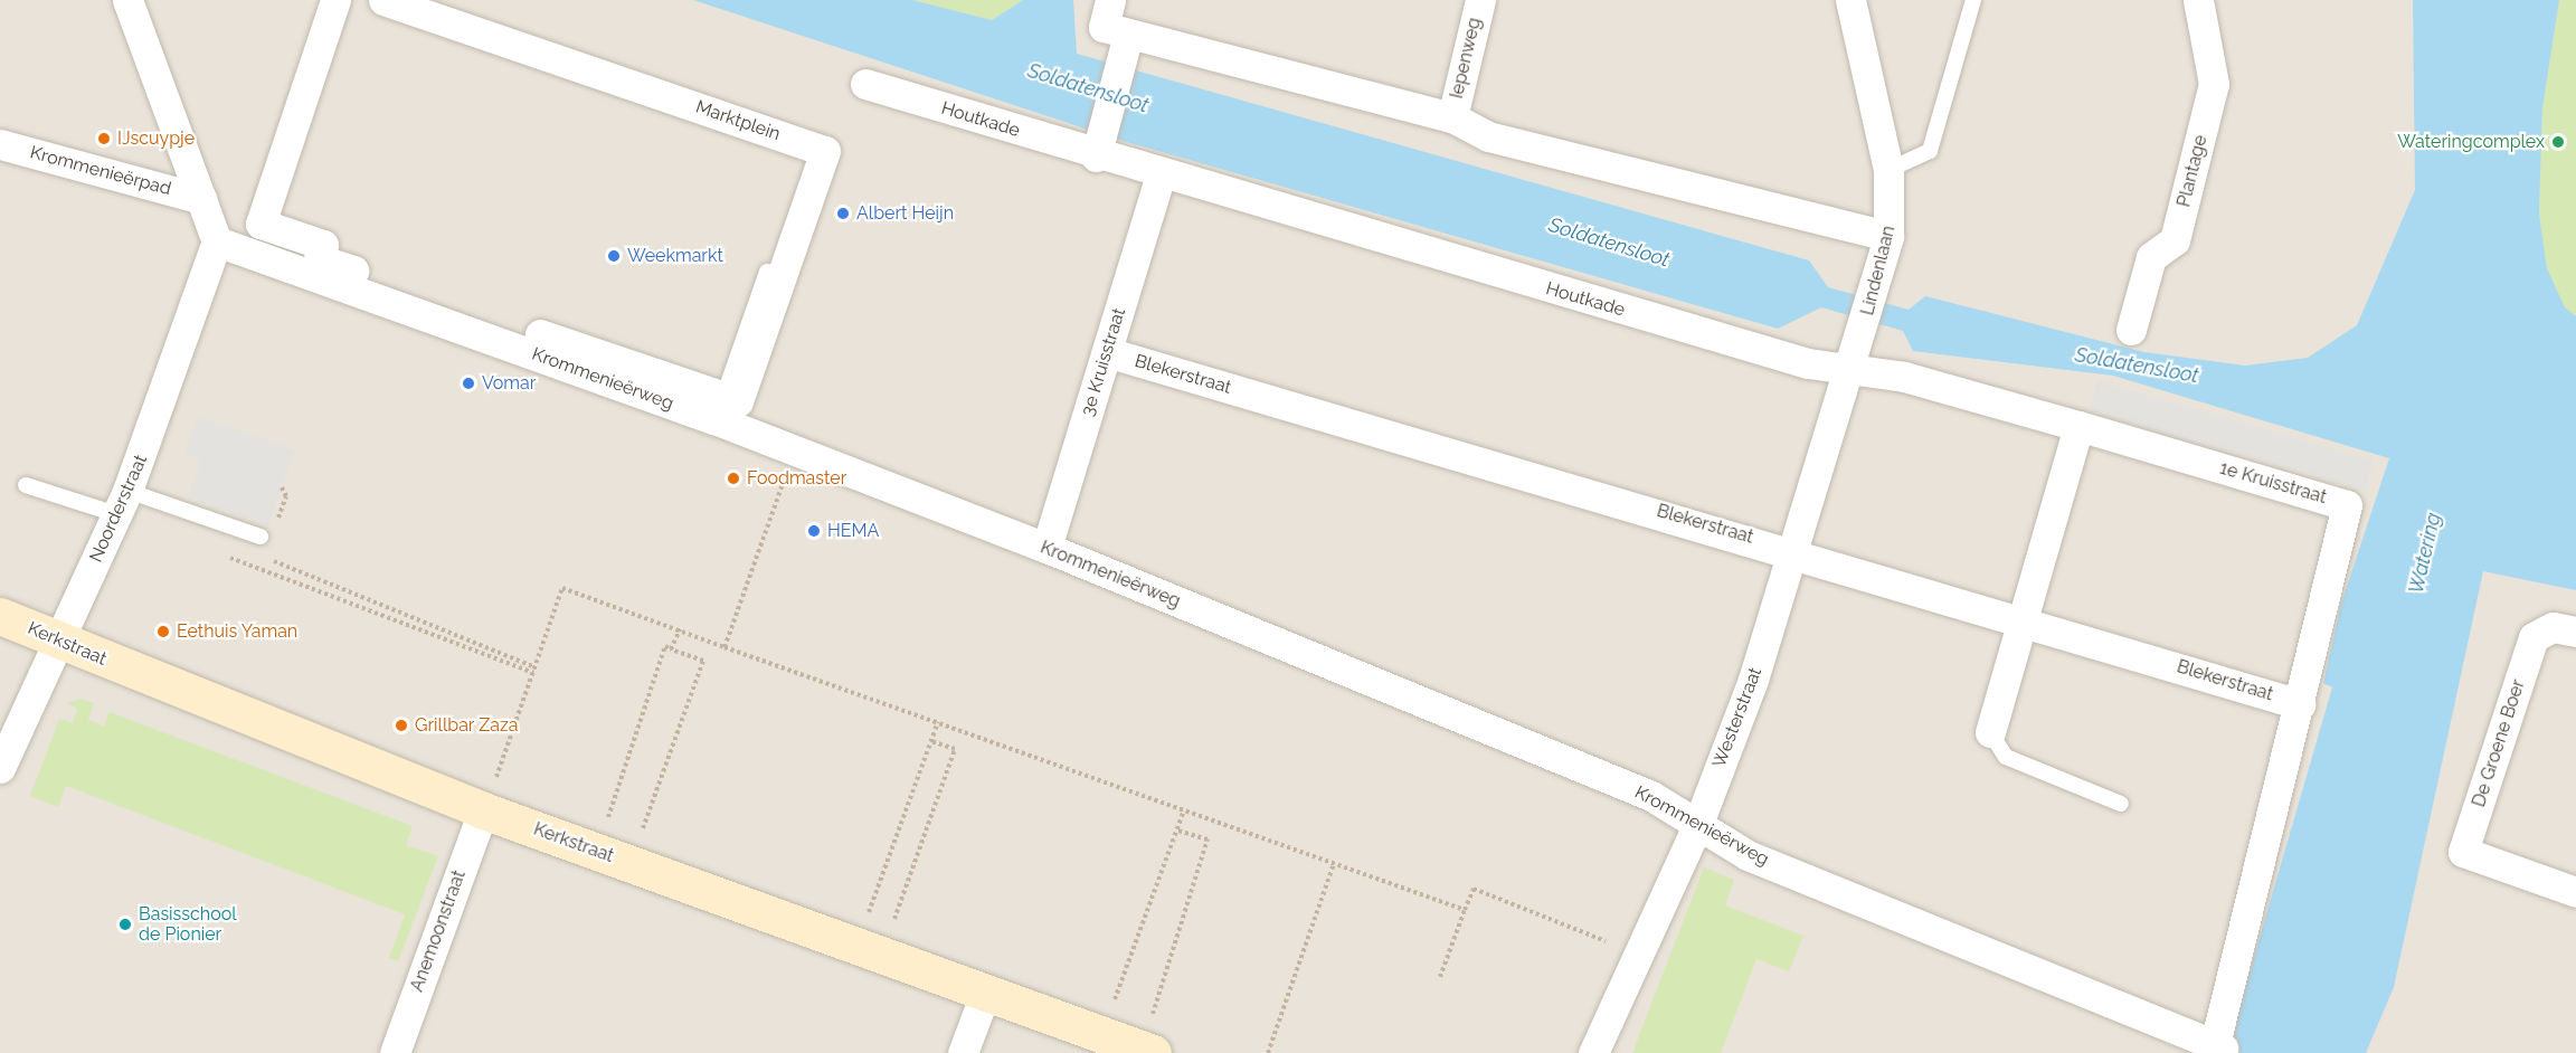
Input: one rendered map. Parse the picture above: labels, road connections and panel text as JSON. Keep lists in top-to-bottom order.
{
  "streets": {
    "street": [
      "Iepenweg",
      "Houtkade",
      "Marktplein",
      "Krommenieërpad",
      "Plantage",
      "Lindenlaan",
      "3e Kruisstraat",
      "Blekerstraat",
      "Krommenieërweg",
      "1e Kruisstraat",
      "Noorderstraat",
      "Kerkstraat",
      "Westerstraat",
      "De Groene Boer",
      "Anemoonstraat"
    ]
  },
  "crossings": [
    ["Houtkade", "Lindenlaan"],
    ["Houtkade", "3e Kruisstraat"],
    ["Houtkade", "1e Kruisstraat"],
    ["Houtkade", "Westerstraat"],
    ["Marktplein", "Krommenieërweg"],
    ["Lindenlaan", "Westerstraat"],
    ["3e Kruisstraat", "Blekerstraat"],
    ["3e Kruisstraat", "Krommenieërweg"],
    ["Blekerstraat", "1e Kruisstraat"],
    ["Blekerstraat", "Westerstraat"],
    ["Krommenieërweg", "1e Kruisstraat"],
    ["Krommenieërweg", "Noorderstraat"],
    ["Krommenieërweg", "Westerstraat"],
    ["Noorderstraat", "Kerkstraat"],
    ["Kerkstraat", "Anemoonstraat"]
  ],
  "water": ["Soldatensloot", "Watering"],
  "places": [
    "IJscuypje",
    "Wateringcomplex",
    "Albert Heijn",
    "Weekmarkt",
    "Vomar",
    "Foodmaster",
    "HEMA",
    "Eethuis Yaman",
    "Grillbar Zaza",
    "Basisschool de Pionier"
  ]
}
